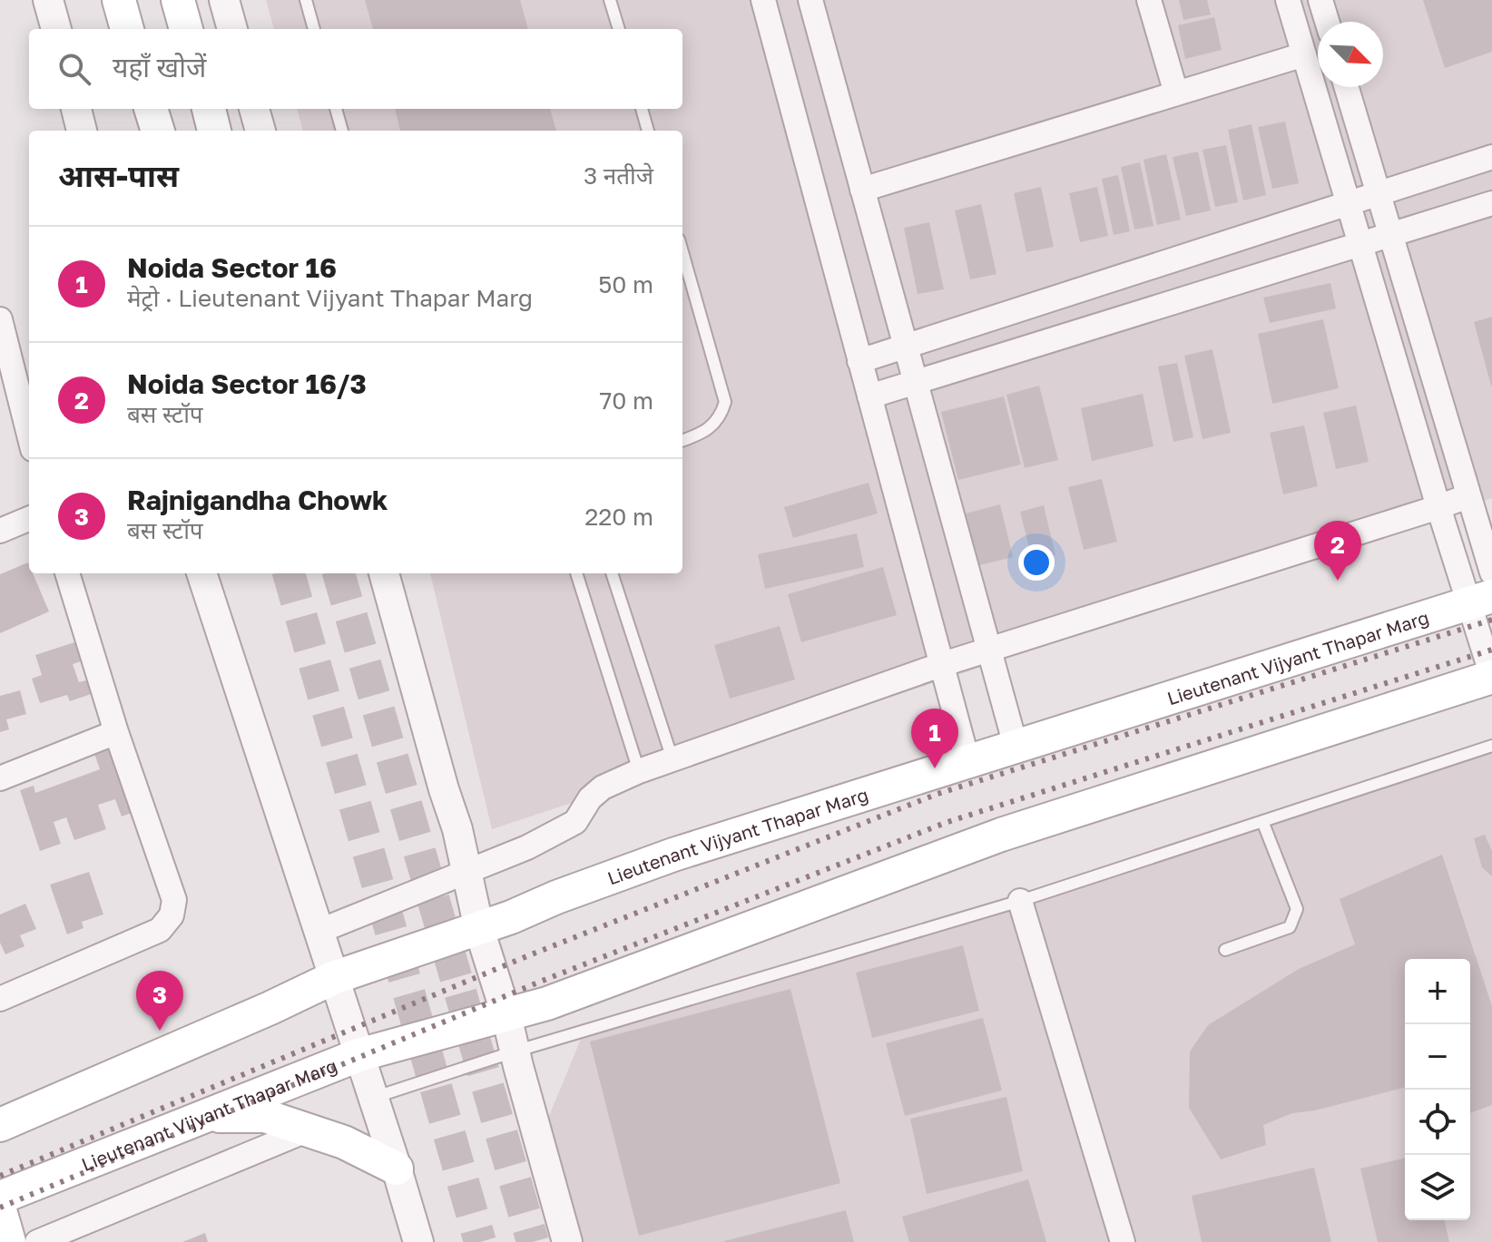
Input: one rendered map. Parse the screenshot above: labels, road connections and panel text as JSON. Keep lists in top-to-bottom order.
{
  "streets": {
    "main road": ["Lieutenant Vijyant Thapar Marg"]
  },
  "north": "bottom right",
  "page": {
    "search": "यहाँ खोजें",
    "heading": ["आस-पास", "3 नतीजे"],
    "list": [
      {
        "mark": "1",
        "name": "Noida Sector 16",
        "note": "मेट्रो · Lieutenant Vijyant Thapar Marg",
        "value": "50 m"
      },
      {
        "mark": "2",
        "name": "Noida Sector 16/3",
        "note": "बस स्टॉप",
        "value": "70 m"
      },
      {
        "mark": "3",
        "name": "Rajnigandha Chowk",
        "note": "बस स्टॉप",
        "value": "220 m"
      }
    ],
    "pins": ["2", "1", "3"],
    "map_buttons": ["+", "−"]
  }
}
